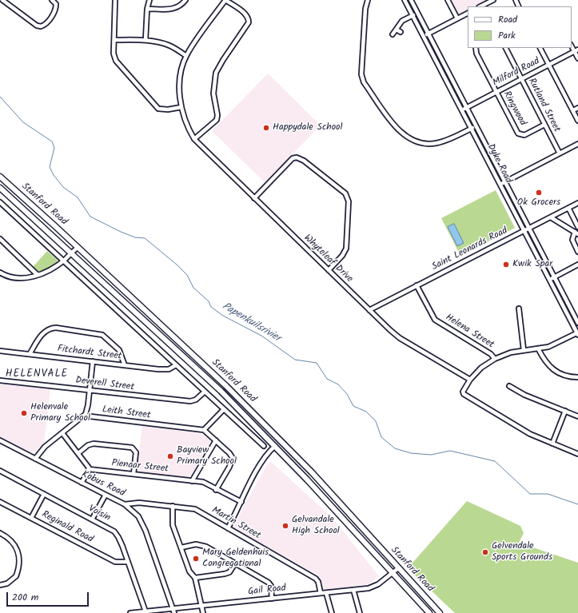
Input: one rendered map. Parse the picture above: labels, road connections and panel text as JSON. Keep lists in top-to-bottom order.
{
  "streets": {
    "main road": ["Stanford Road"],
    "street": [
      "Milford Road",
      "Rutland Street",
      "Ringwood",
      "Dyke Road",
      "Saint Leonards Road",
      "Whyteleaf Drive",
      "Helena Street",
      "Fitchardt Street",
      "Deverell Street",
      "Leith Street",
      "Pienaar Street",
      "Kobus Road",
      "Voisin",
      "Martin Street",
      "Reginald Road",
      "Gail Road"
    ]
  },
  "crossings": [
    ["Milford Road", "Rutland Street"],
    ["Milford Road", "Ringwood"],
    ["Milford Road", "Dyke Road"],
    ["Rutland Street", "Ringwood"],
    ["Dyke Road", "Saint Leonards Road"],
    ["Stanford Road", "Gail Road"],
    ["Saint Leonards Road", "Whyteleaf Drive"],
    ["Saint Leonards Road", "Helena Street"],
    ["Kobus Road", "Martin Street"],
    ["Kobus Road", "Gail Road"],
    ["Voisin", "Reginald Road"],
    ["Voisin", "Gail Road"],
    ["Martin Street", "Gail Road"]
  ],
  "districts": ["HELENVALE"],
  "water": ["Papenkuilsrivier"],
  "places": [
    "Happydale School",
    "Ok Grocers",
    "Kwik Spar",
    "Helenvale Primary School",
    "Bayview Primary School",
    "Gelvandale High School",
    "Gelvendale Sports Grounds",
    "Mary Geldenhuis Congregational"
  ],
  "legend": ["Road", "Park"],
  "scale_bar": "200 m"
}
